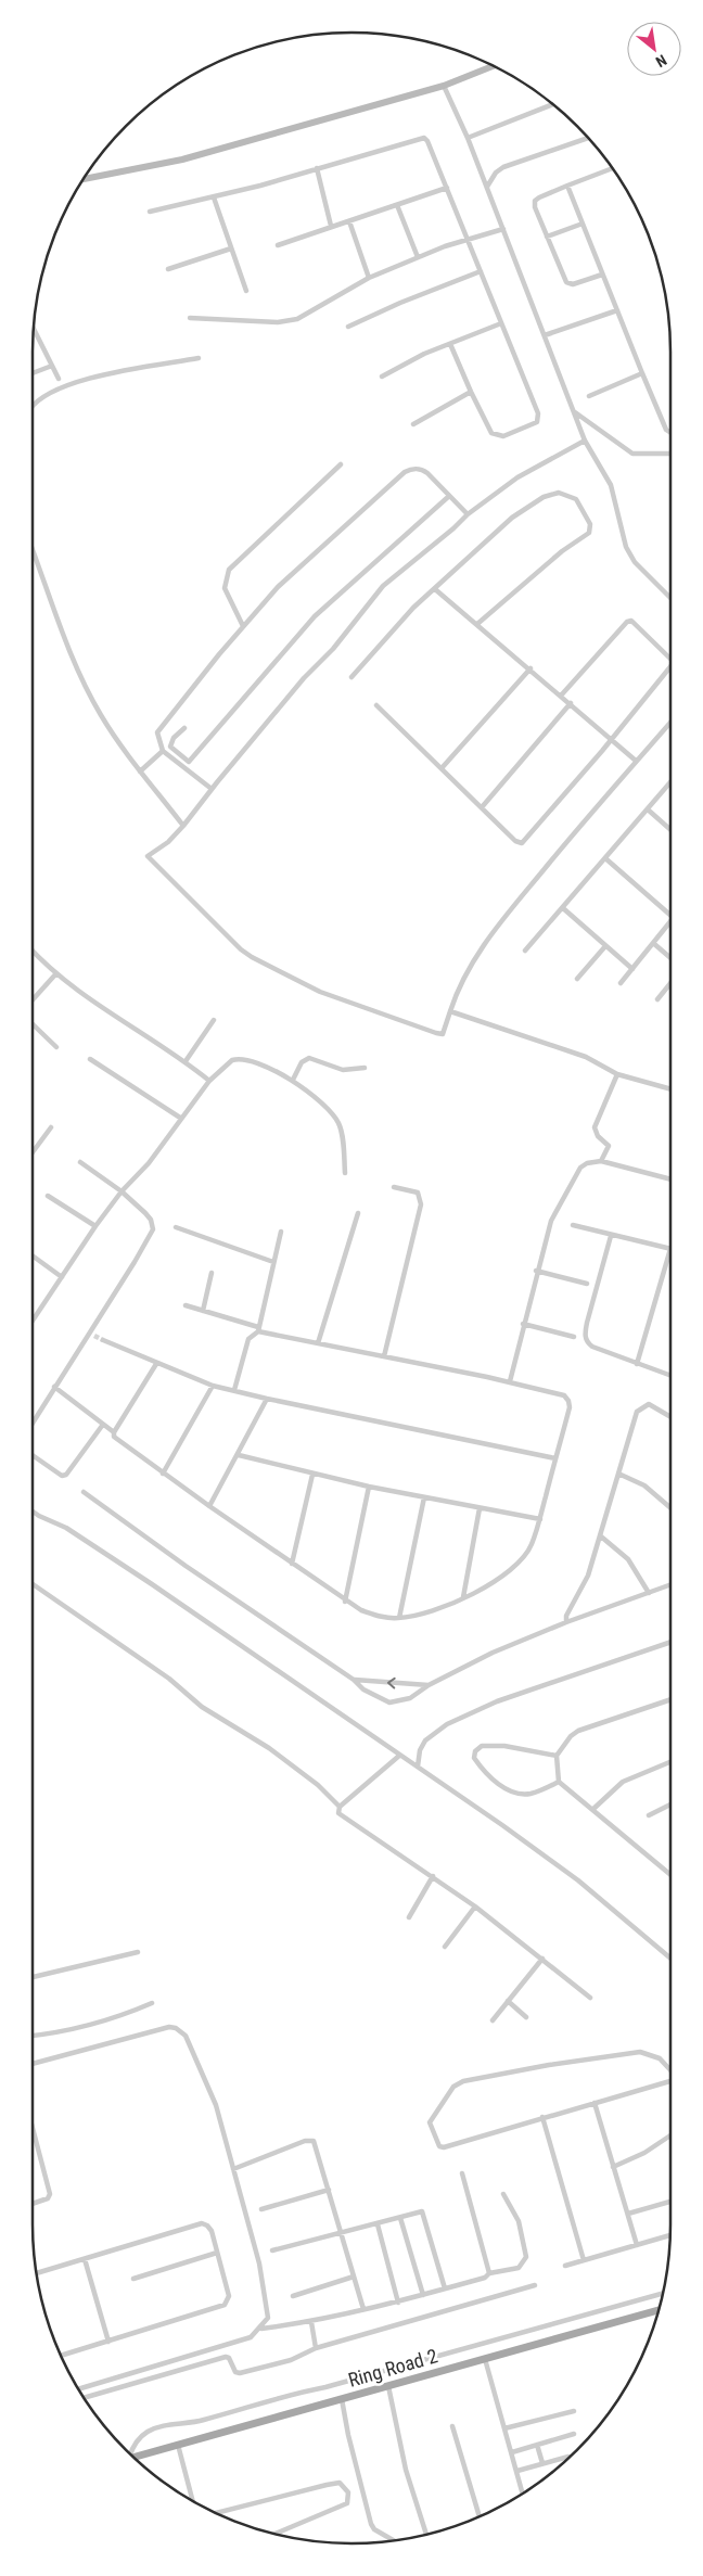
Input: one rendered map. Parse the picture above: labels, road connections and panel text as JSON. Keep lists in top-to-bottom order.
{
  "streets": {
    "main road": ["Ring Road 2"]
  },
  "north": "bottom right"
}
